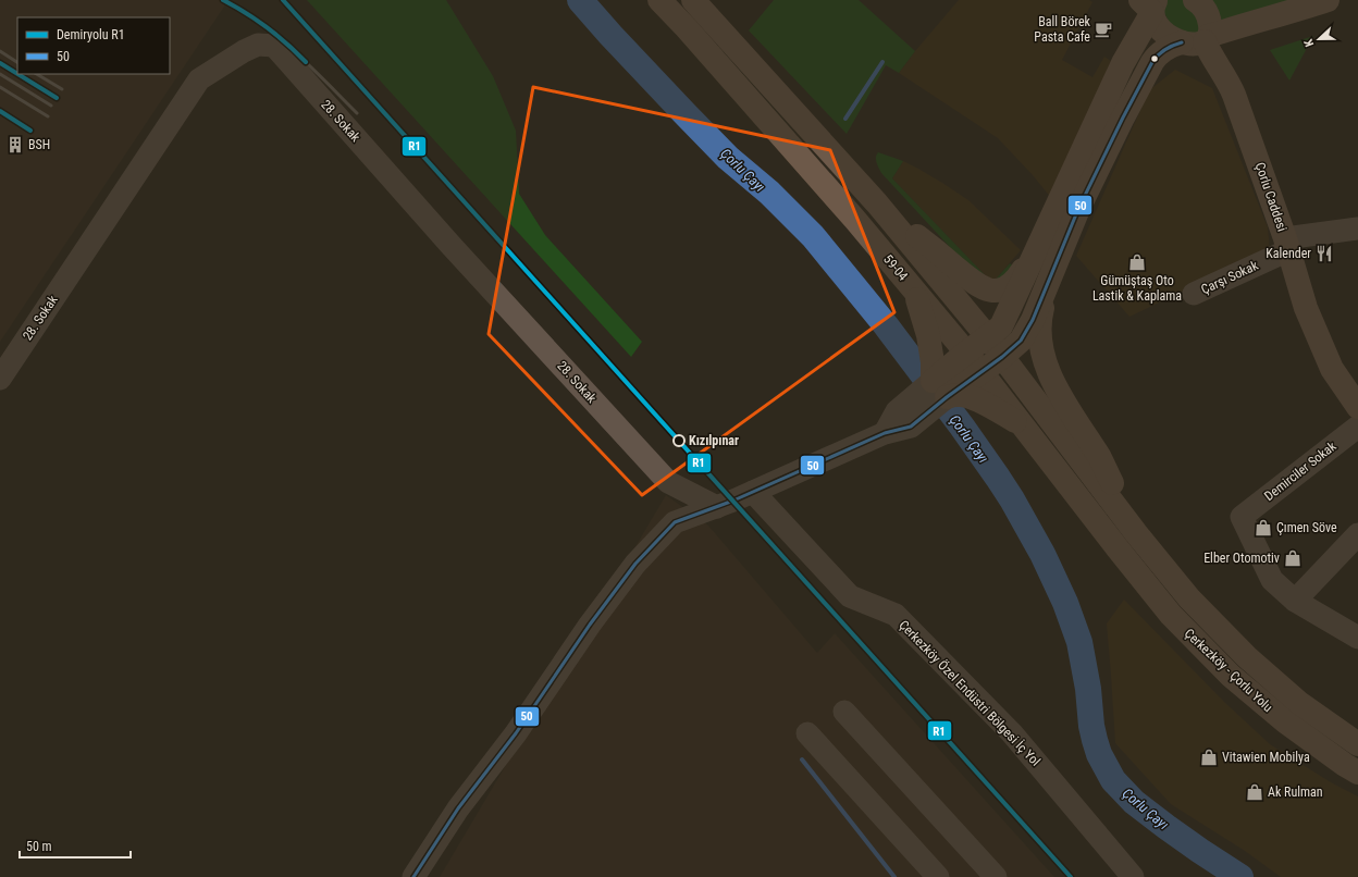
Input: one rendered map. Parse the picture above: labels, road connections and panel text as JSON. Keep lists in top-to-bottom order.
{
  "streets": {
    "main road": ["Çorlu Caddesi", "59-04", "Çerkezköy - Çorlu Yolu"],
    "street": [
      "28. Sokak",
      "Çarşı Sokak",
      "Demirciler Sokak",
      "Çerkezköy Özel Endüstri Bölgesi İç Yol"
    ]
  },
  "crossings": [
    ["Çorlu Caddesi", "Çarşı Sokak"],
    ["59-04", "Çerkezköy - Çorlu Yolu"]
  ],
  "water": ["Çorlu Çayı"],
  "places": {
    "cafe": ["Ball Börek Pasta Cafe"],
    "building": ["BSH"],
    "restaurant": ["Kalender"],
    "shop": [
      "Gümüştaş Oto Lastik & Kaplama",
      "Çımen Söve",
      "Elber Otomotiv",
      "Vitawien Mobilya",
      "Ak Rulman"
    ],
    "other": ["Kızılpınar"]
  },
  "lines": ["rail line R1", "transit line 50"],
  "legend": ["Demiryolu R1", "50"],
  "scale_bar": "50 m",
  "north": "left"
}
